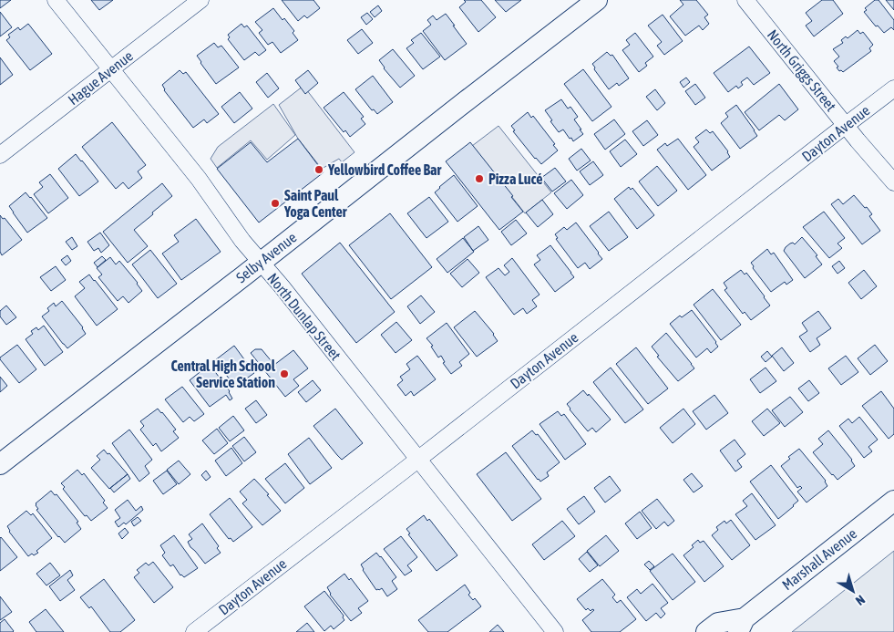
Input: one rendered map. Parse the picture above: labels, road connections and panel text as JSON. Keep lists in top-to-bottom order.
{
  "streets": {
    "street": [
      "North Griggs Street",
      "Hague Avenue",
      "Dayton Avenue",
      "Selby Avenue",
      "North Dunlap Street",
      "Marshall Avenue"
    ]
  },
  "crossings": [
    ["North Griggs Street", "Dayton Avenue"],
    ["Hague Avenue", "North Dunlap Street"],
    ["Dayton Avenue", "North Dunlap Street"],
    ["Selby Avenue", "North Dunlap Street"]
  ],
  "places": [
    "Yellowbird Coffee Bar",
    "Pizza Lucé",
    "Saint Paul Yoga Center",
    "Central High School Service Station"
  ],
  "north": "bottom right"
}
